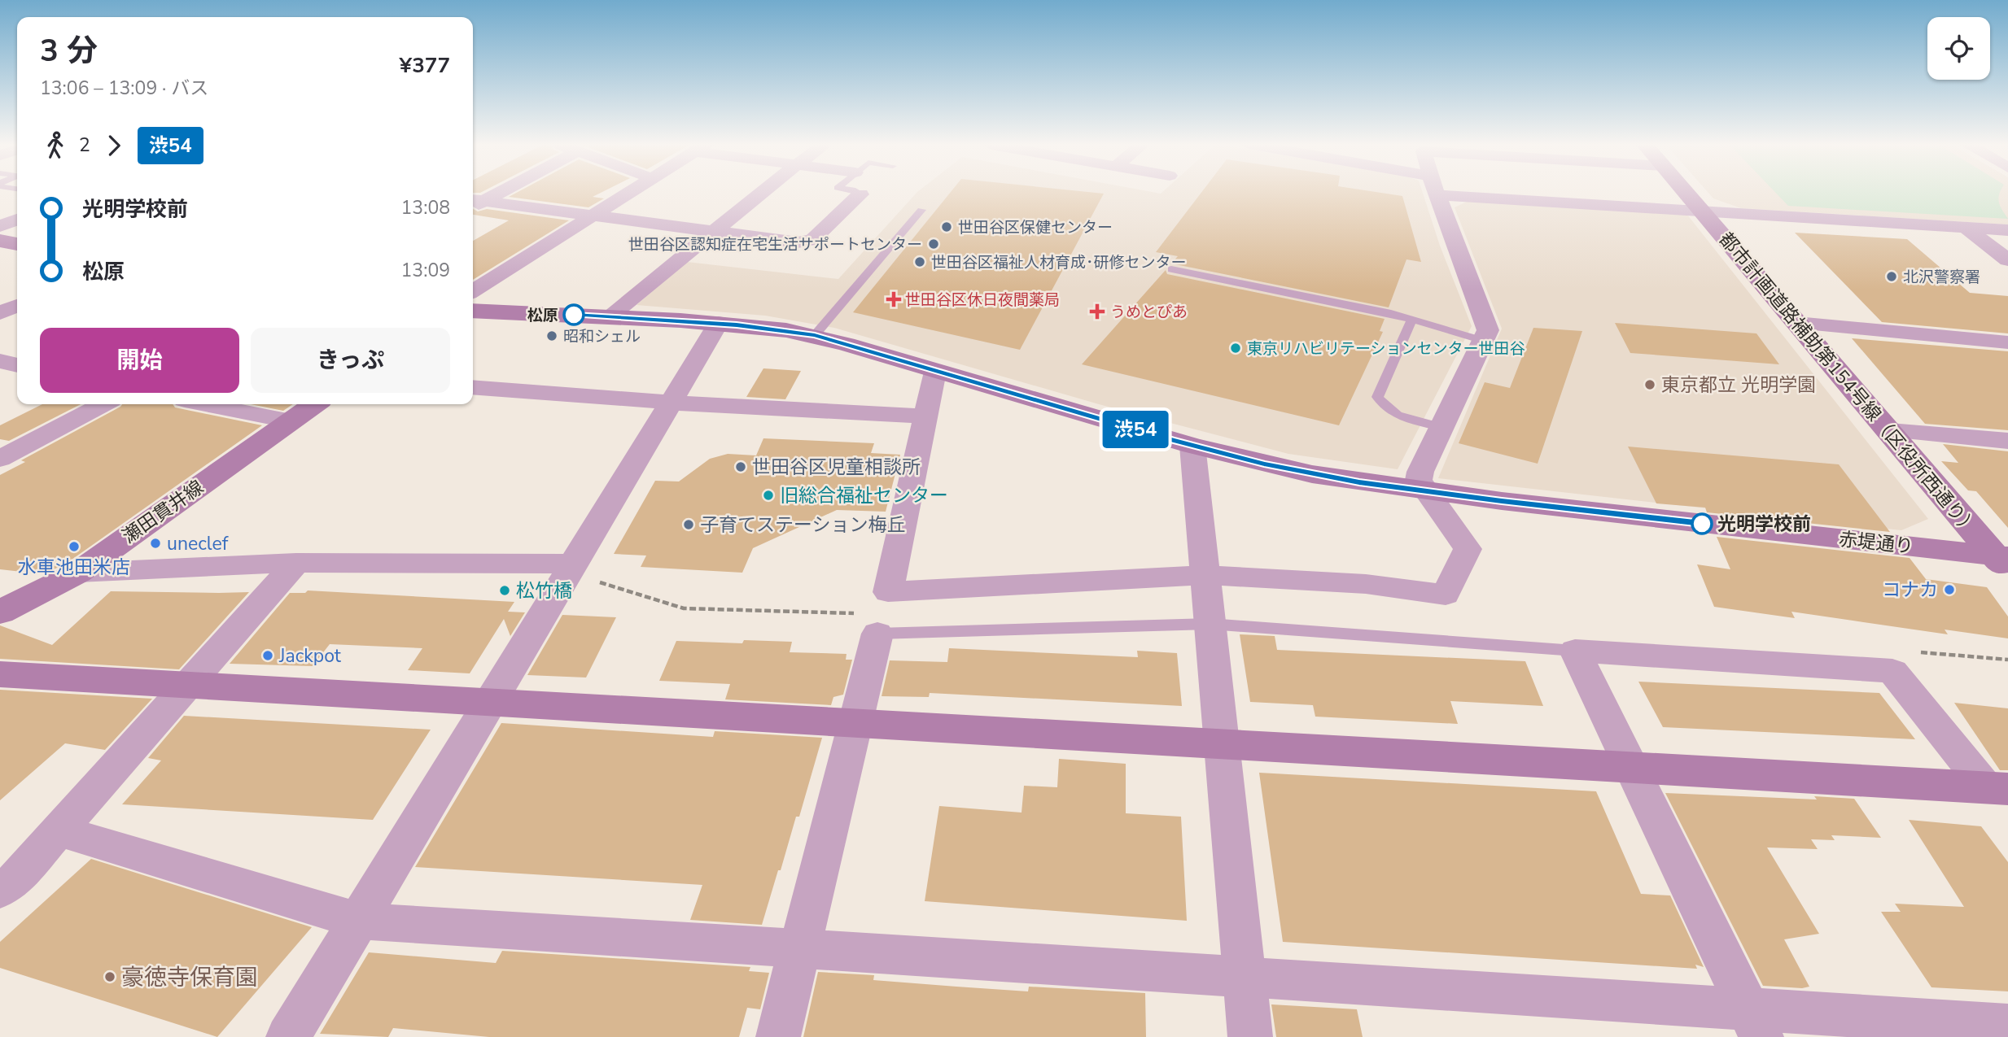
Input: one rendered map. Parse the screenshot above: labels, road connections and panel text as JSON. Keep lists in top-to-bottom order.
{
  "streets": {
    "street": ["都市計画道路補助第154号線（区役所西通り）", "瀬田貫井線", "赤堤通り"]
  },
  "crossings": [
    ["都市計画道路補助第154号線（区役所西通り）", "赤堤通り"]
  ],
  "places": {
    "other": [
      "世田谷区保健センター",
      "世田谷区認知症在宅生活サポートセンター",
      "世田谷区福祉人材育成･研修センター",
      "北沢警察署",
      "松原",
      "昭和シェル",
      "東京リハビリテーションセンター世田谷",
      "東京都立 光明学園",
      "世田谷区児童相談所",
      "旧総合福祉センター",
      "光明学校前",
      "子育てステーション梅丘",
      "uneclef",
      "水車池田米店",
      "コナカ",
      "松竹橋",
      "Jackpot",
      "豪徳寺保育園"
    ],
    "health": ["世田谷区休日夜間薬局", "うめとぴあ"]
  },
  "lines": ["bus line 渋54"],
  "page": {
    "on_map": "渋54",
    "heading": ["3 分", "13:06 – 13:09 · バス", "¥377"],
    "legs": ["2", "渋54"],
    "list": [
      {
        "name": "光明学校前",
        "value": "13:08"
      },
      {
        "name": "松原",
        "value": "13:09"
      }
    ],
    "buttons": ["開始", "きっぷ"]
  }
}
